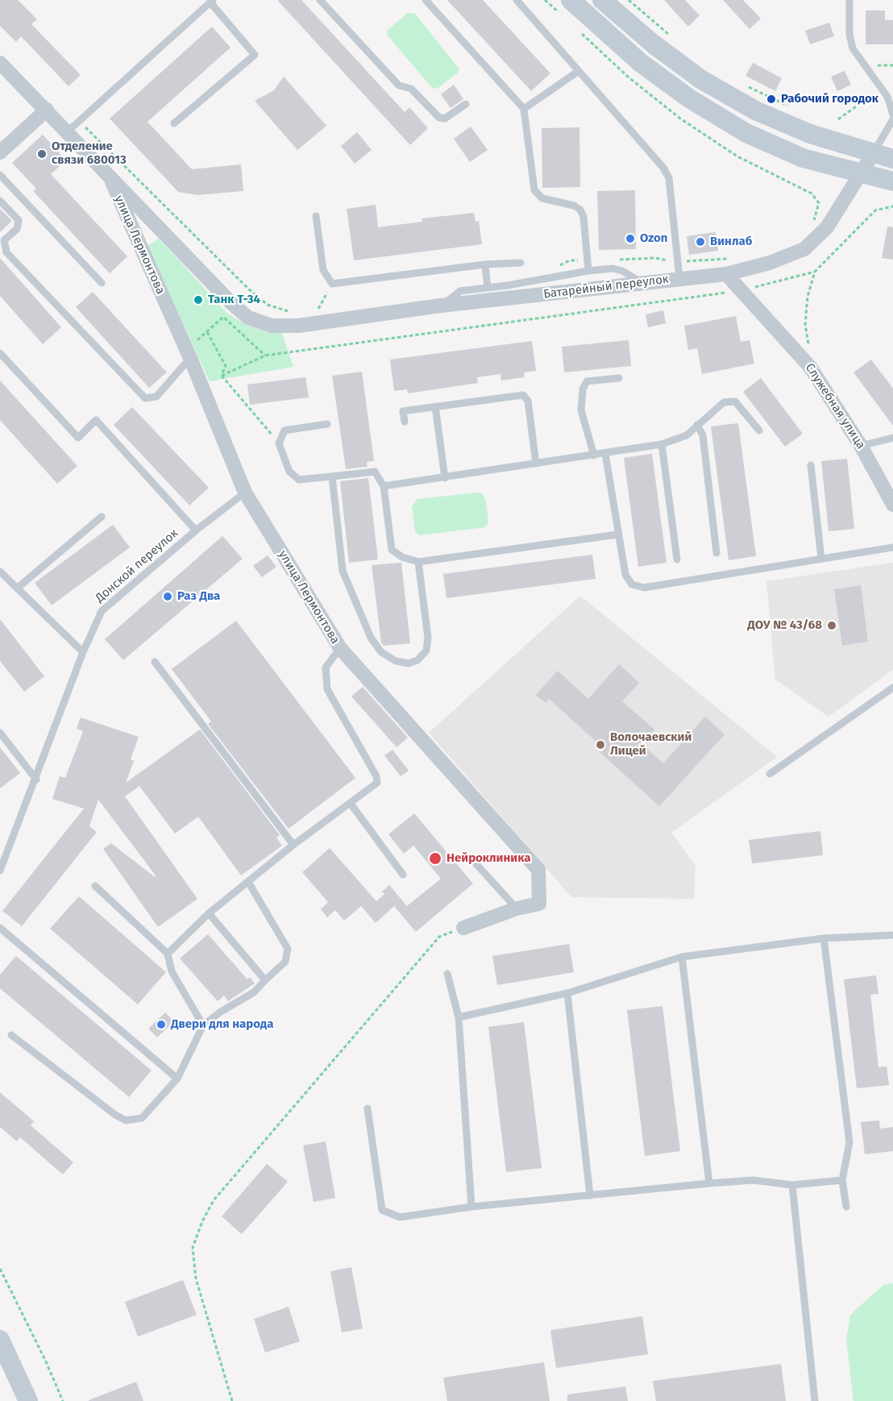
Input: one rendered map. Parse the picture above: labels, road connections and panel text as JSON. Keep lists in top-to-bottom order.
{
  "streets": {
    "street": ["улица Лермонтова", "Батарейный переулок", "Служебная улица"],
    "lane": ["Донской переулок"]
  },
  "crossings": [
    ["улица Лермонтова", "Батарейный переулок"],
    ["улица Лермонтова", "Донской переулок"],
    ["Батарейный переулок", "Служебная улица"]
  ],
  "places": [
    "Рабочий городок",
    "Отделение связи 680013",
    "Ozon",
    "Винлаб",
    "Танк Т-34",
    "Раз Два",
    "ДОУ № 43/68",
    "Волочаевский Лицей",
    "Нейроклиника",
    "Двери для народа"
  ]
}
